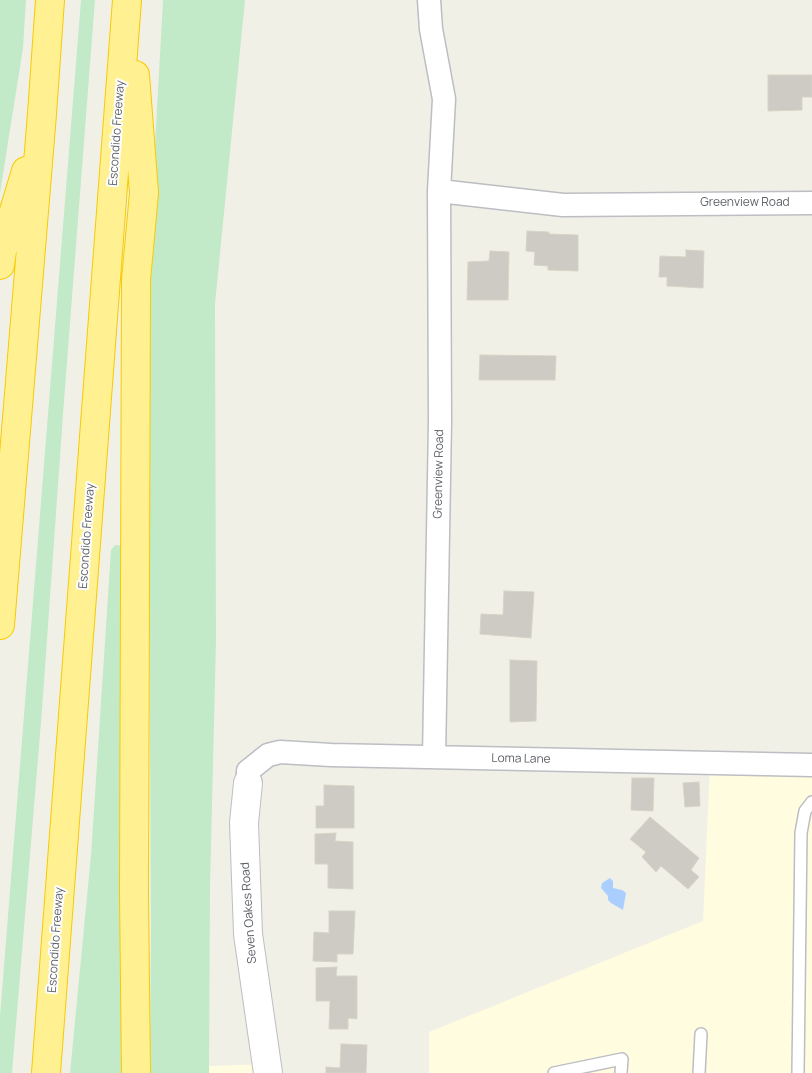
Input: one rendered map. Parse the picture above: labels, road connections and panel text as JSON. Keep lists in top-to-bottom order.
{
  "streets": {
    "highway": ["Escondido Freeway"],
    "street": ["Greenview Road", "Loma Lane", "Seven Oakes Road"]
  },
  "crossings": [
    ["Greenview Road", "Loma Lane"],
    ["Loma Lane", "Seven Oakes Road"]
  ]
}
